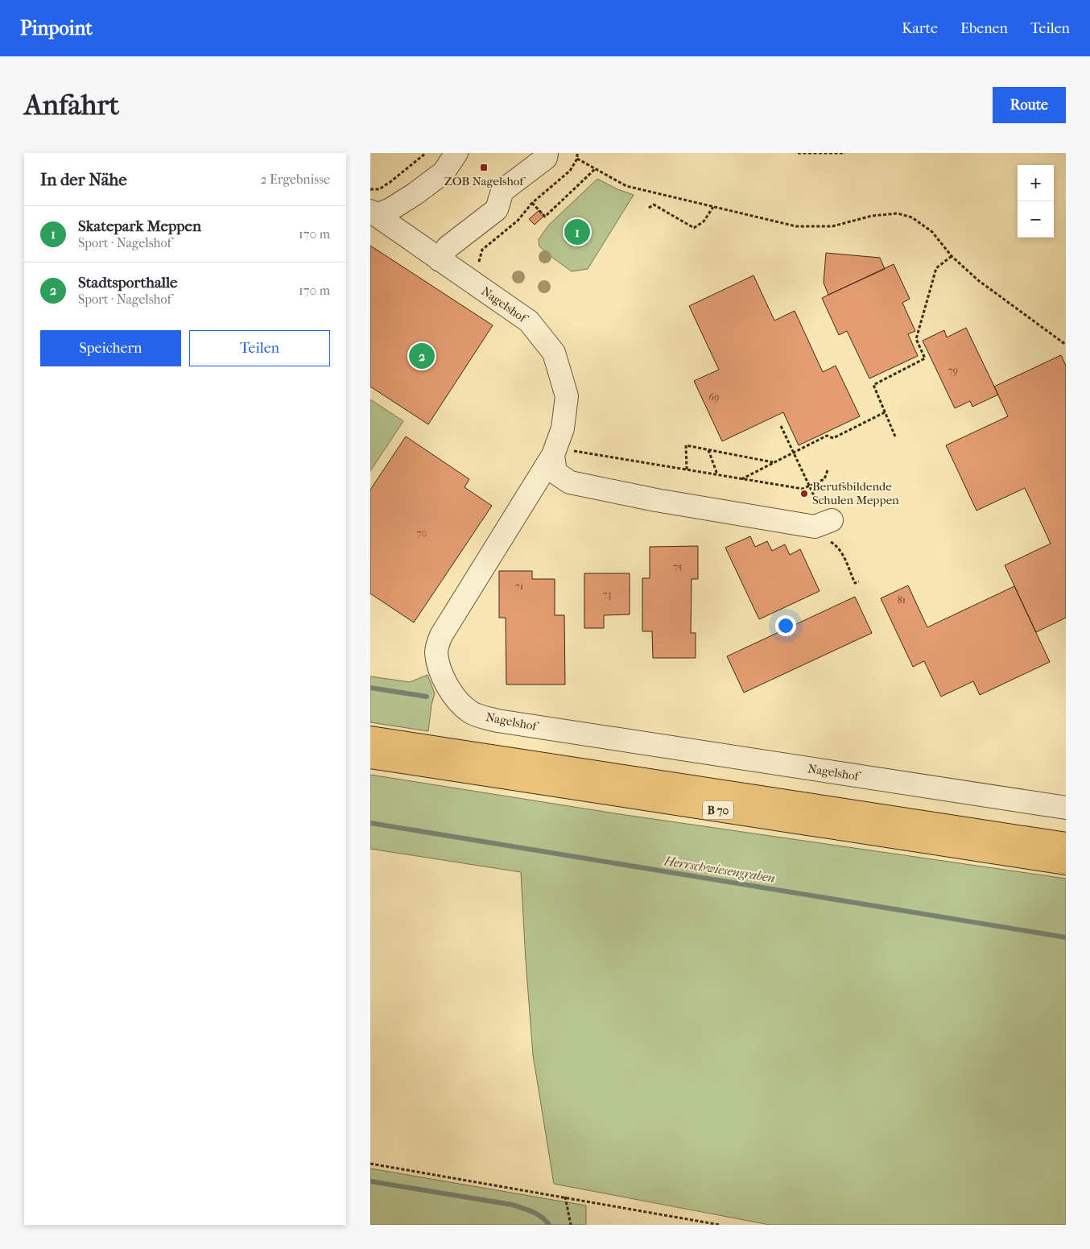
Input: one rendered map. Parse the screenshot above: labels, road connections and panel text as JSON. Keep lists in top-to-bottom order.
{
  "streets": {
    "highway": ["B 70"],
    "street": ["Nagelshof"]
  },
  "water": ["Herrschwiesengraben"],
  "places": {
    "transit": ["ZOB Nagelshof"],
    "other": ["Berufsbildende Schulen Meppen"]
  },
  "house_numbers": [
    "79",
    "69",
    "70",
    "75",
    "71",
    "73",
    "81"
  ],
  "page": {
    "header": "Pinpoint",
    "nav": ["Karte", "Ebenen", "Teilen"],
    "buttons": [
      "Route",
      ["Speichern", "Teilen"]
    ],
    "title": "Anfahrt",
    "heading": ["In der Nähe", "2 Ergebnisse"],
    "map_buttons": ["+", "−"],
    "list": [
      {
        "mark": "1",
        "name": "Skatepark Meppen",
        "note": "Sport · Nagelshof",
        "value": "170 m"
      },
      {
        "mark": "2",
        "name": "Stadtsporthalle",
        "note": "Sport · Nagelshof",
        "value": "170 m"
      }
    ],
    "pins": ["1", "2"]
  }
}
